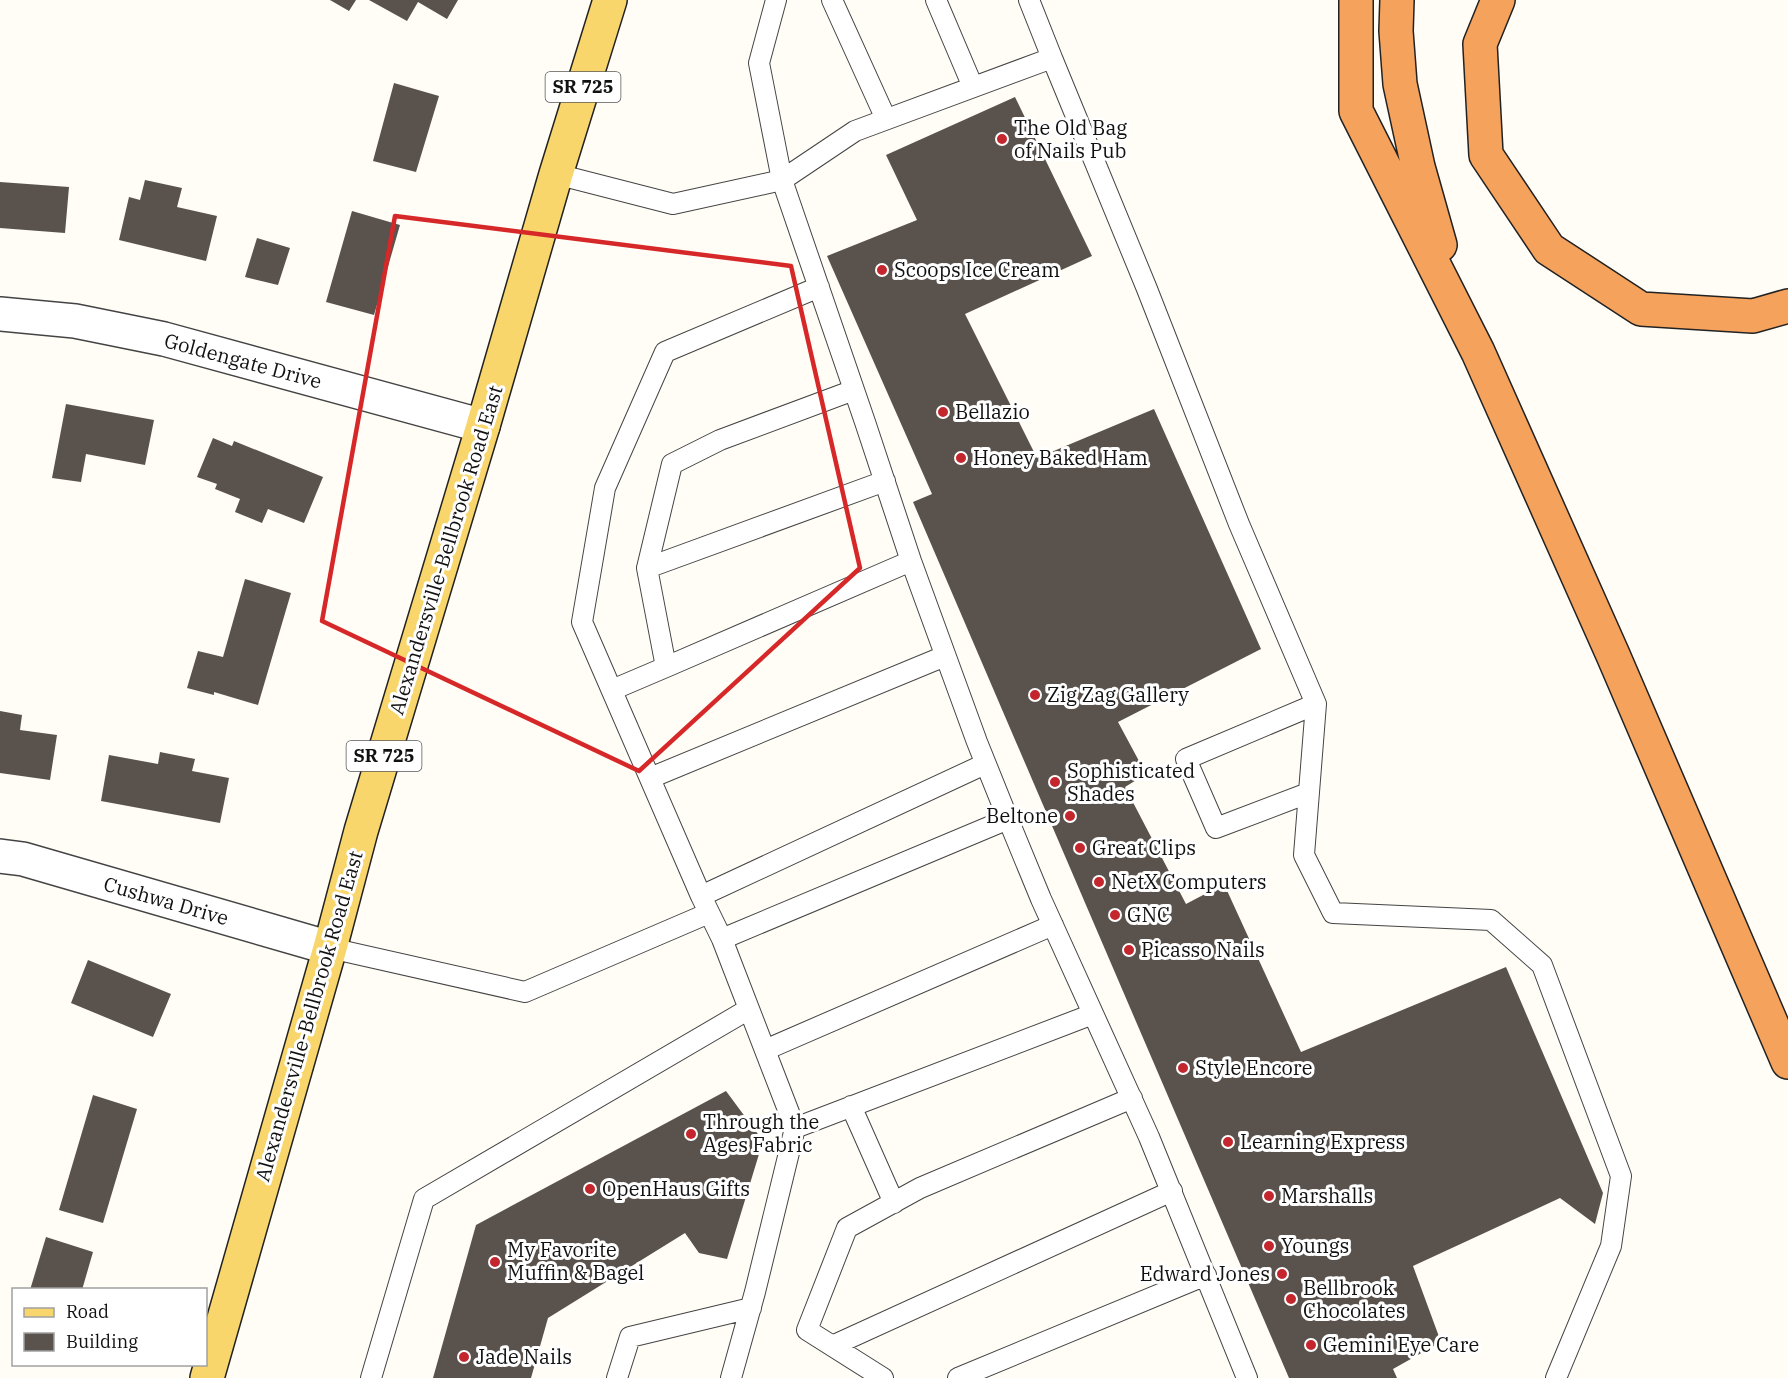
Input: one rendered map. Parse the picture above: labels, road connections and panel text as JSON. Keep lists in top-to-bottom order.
{
  "streets": {
    "main road": ["SR 725", "Alexandersville-Bellbrook Road East"],
    "street": ["Goldengate Drive", "Cushwa Drive"]
  },
  "crossings": [
    ["Goldengate Drive", "Alexandersville-Bellbrook Road East"],
    ["Alexandersville-Bellbrook Road East", "Cushwa Drive"]
  ],
  "places": [
    "The Old Bag of Nails Pub",
    "Scoops Ice Cream",
    "Bellazio",
    "Honey Baked Ham",
    "Zig Zag Gallery",
    "Sophisticated Shades",
    "Beltone",
    "Great Clips",
    "NetX Computers",
    "GNC",
    "Picasso Nails",
    "Style Encore",
    "Through the Ages Fabric",
    "Learning Express",
    "OpenHaus Gifts",
    "Marshalls",
    "Youngs",
    "My Favorite Muffin & Bagel",
    "Edward Jones",
    "Bellbrook Chocolates",
    "Gemini Eye Care",
    "Jade Nails"
  ],
  "legend": ["Road", "Building"]
}
